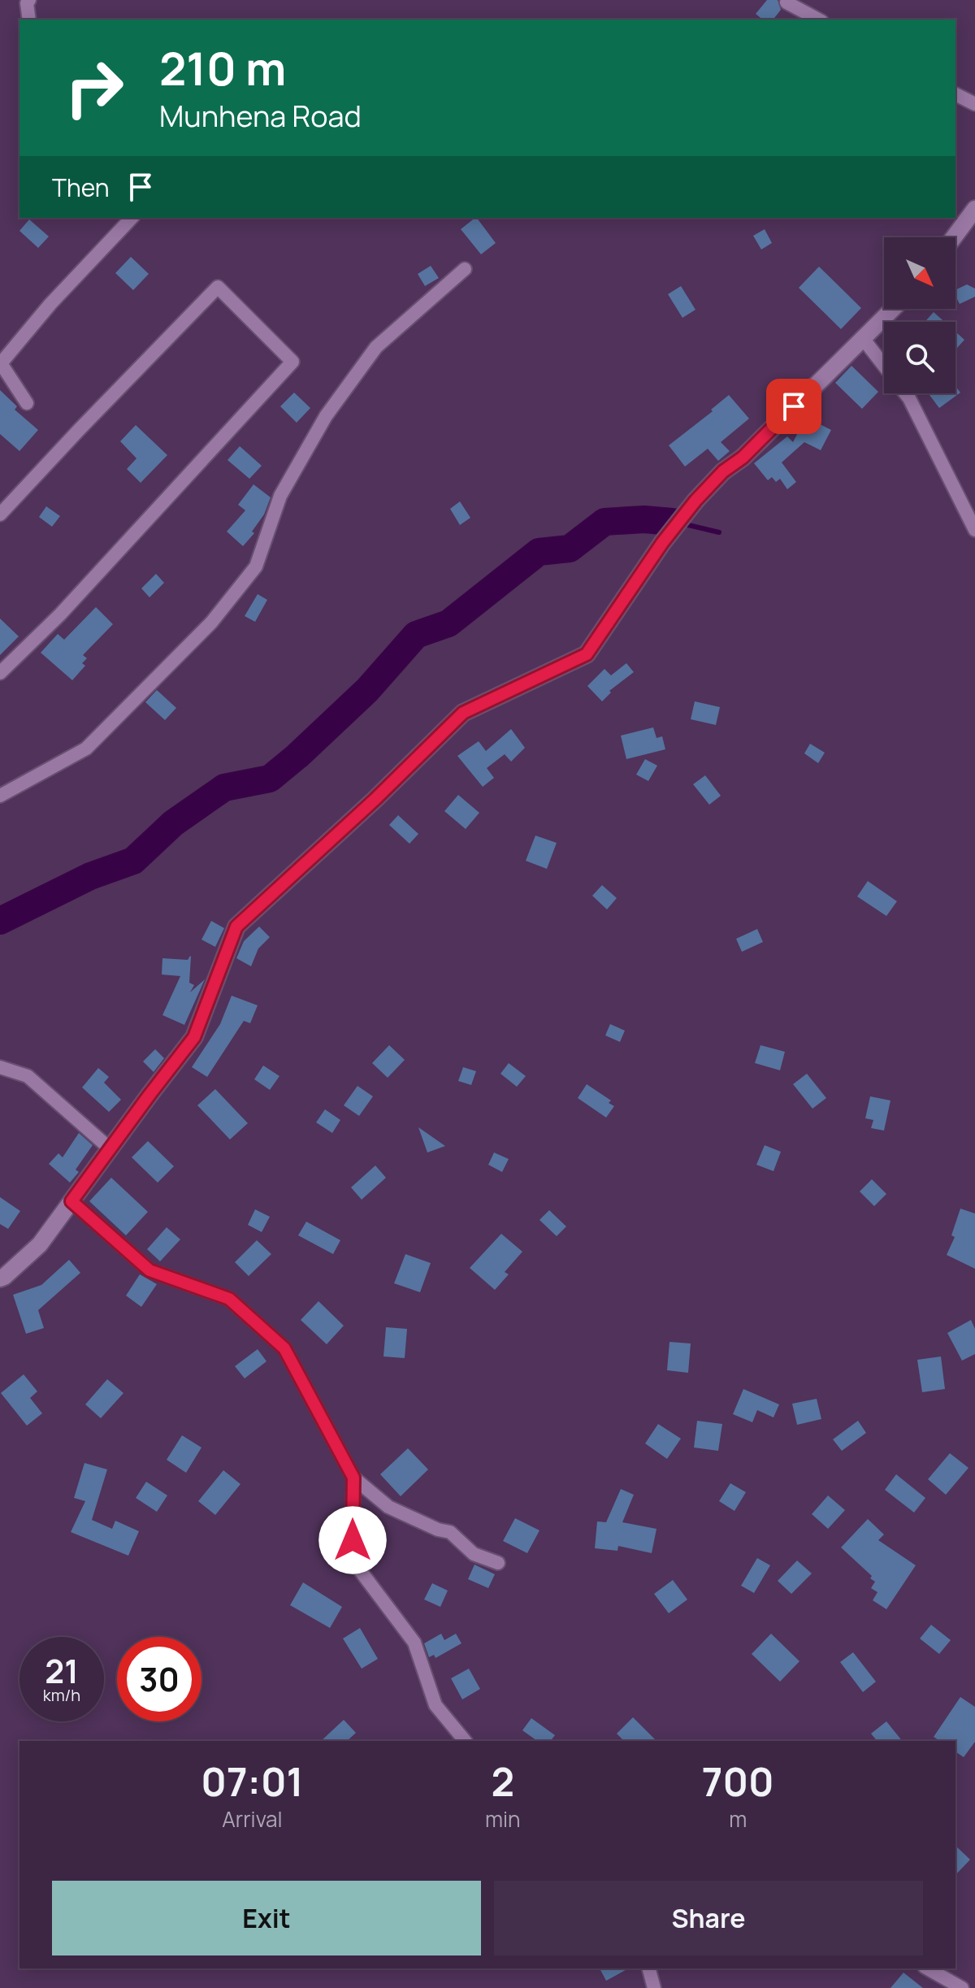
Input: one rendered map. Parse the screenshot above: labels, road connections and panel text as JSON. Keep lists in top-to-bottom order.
{
  "north": "bottom right",
  "page": {
    "turn": ["210 m", "Munhena Road"],
    "then": "Then",
    "speed": "21 km/h",
    "limit": "30",
    "eta": [
      "07:01",
      "Arrival",
      "2",
      "min",
      "700",
      "m"
    ],
    "buttons": ["Exit", "Share"]
  }
}
